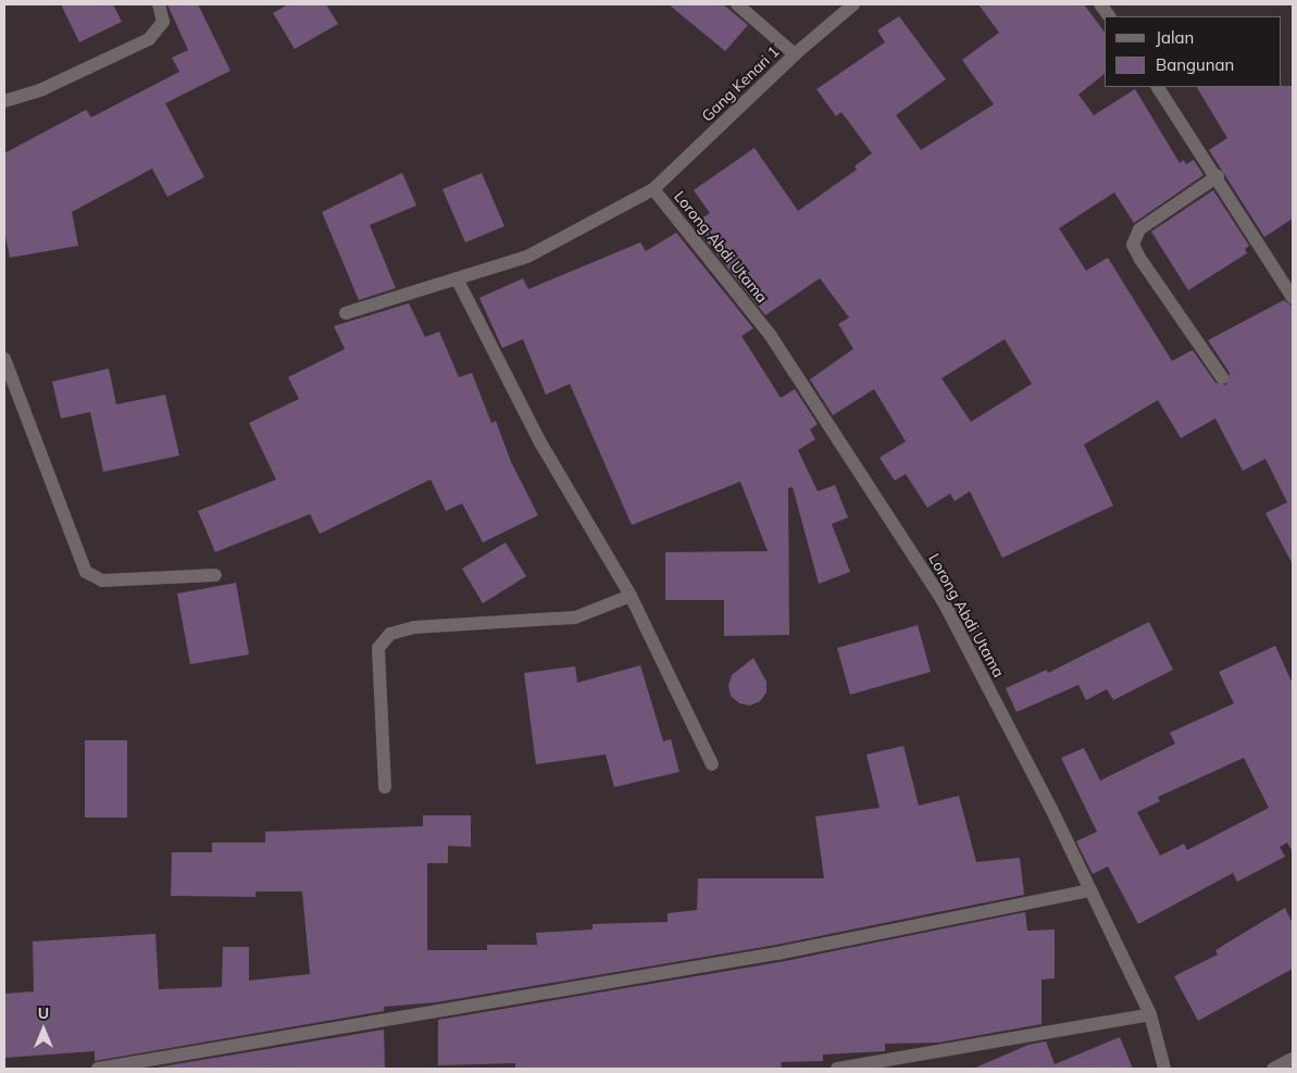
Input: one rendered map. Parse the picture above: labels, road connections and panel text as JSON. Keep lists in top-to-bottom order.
{
  "streets": {
    "street": ["Gang Kenari 1", "Lorong Abdi Utama"]
  },
  "crossings": [
    ["Gang Kenari 1", "Lorong Abdi Utama"]
  ],
  "legend": ["Jalan", "Bangunan"],
  "north": "top"
}
